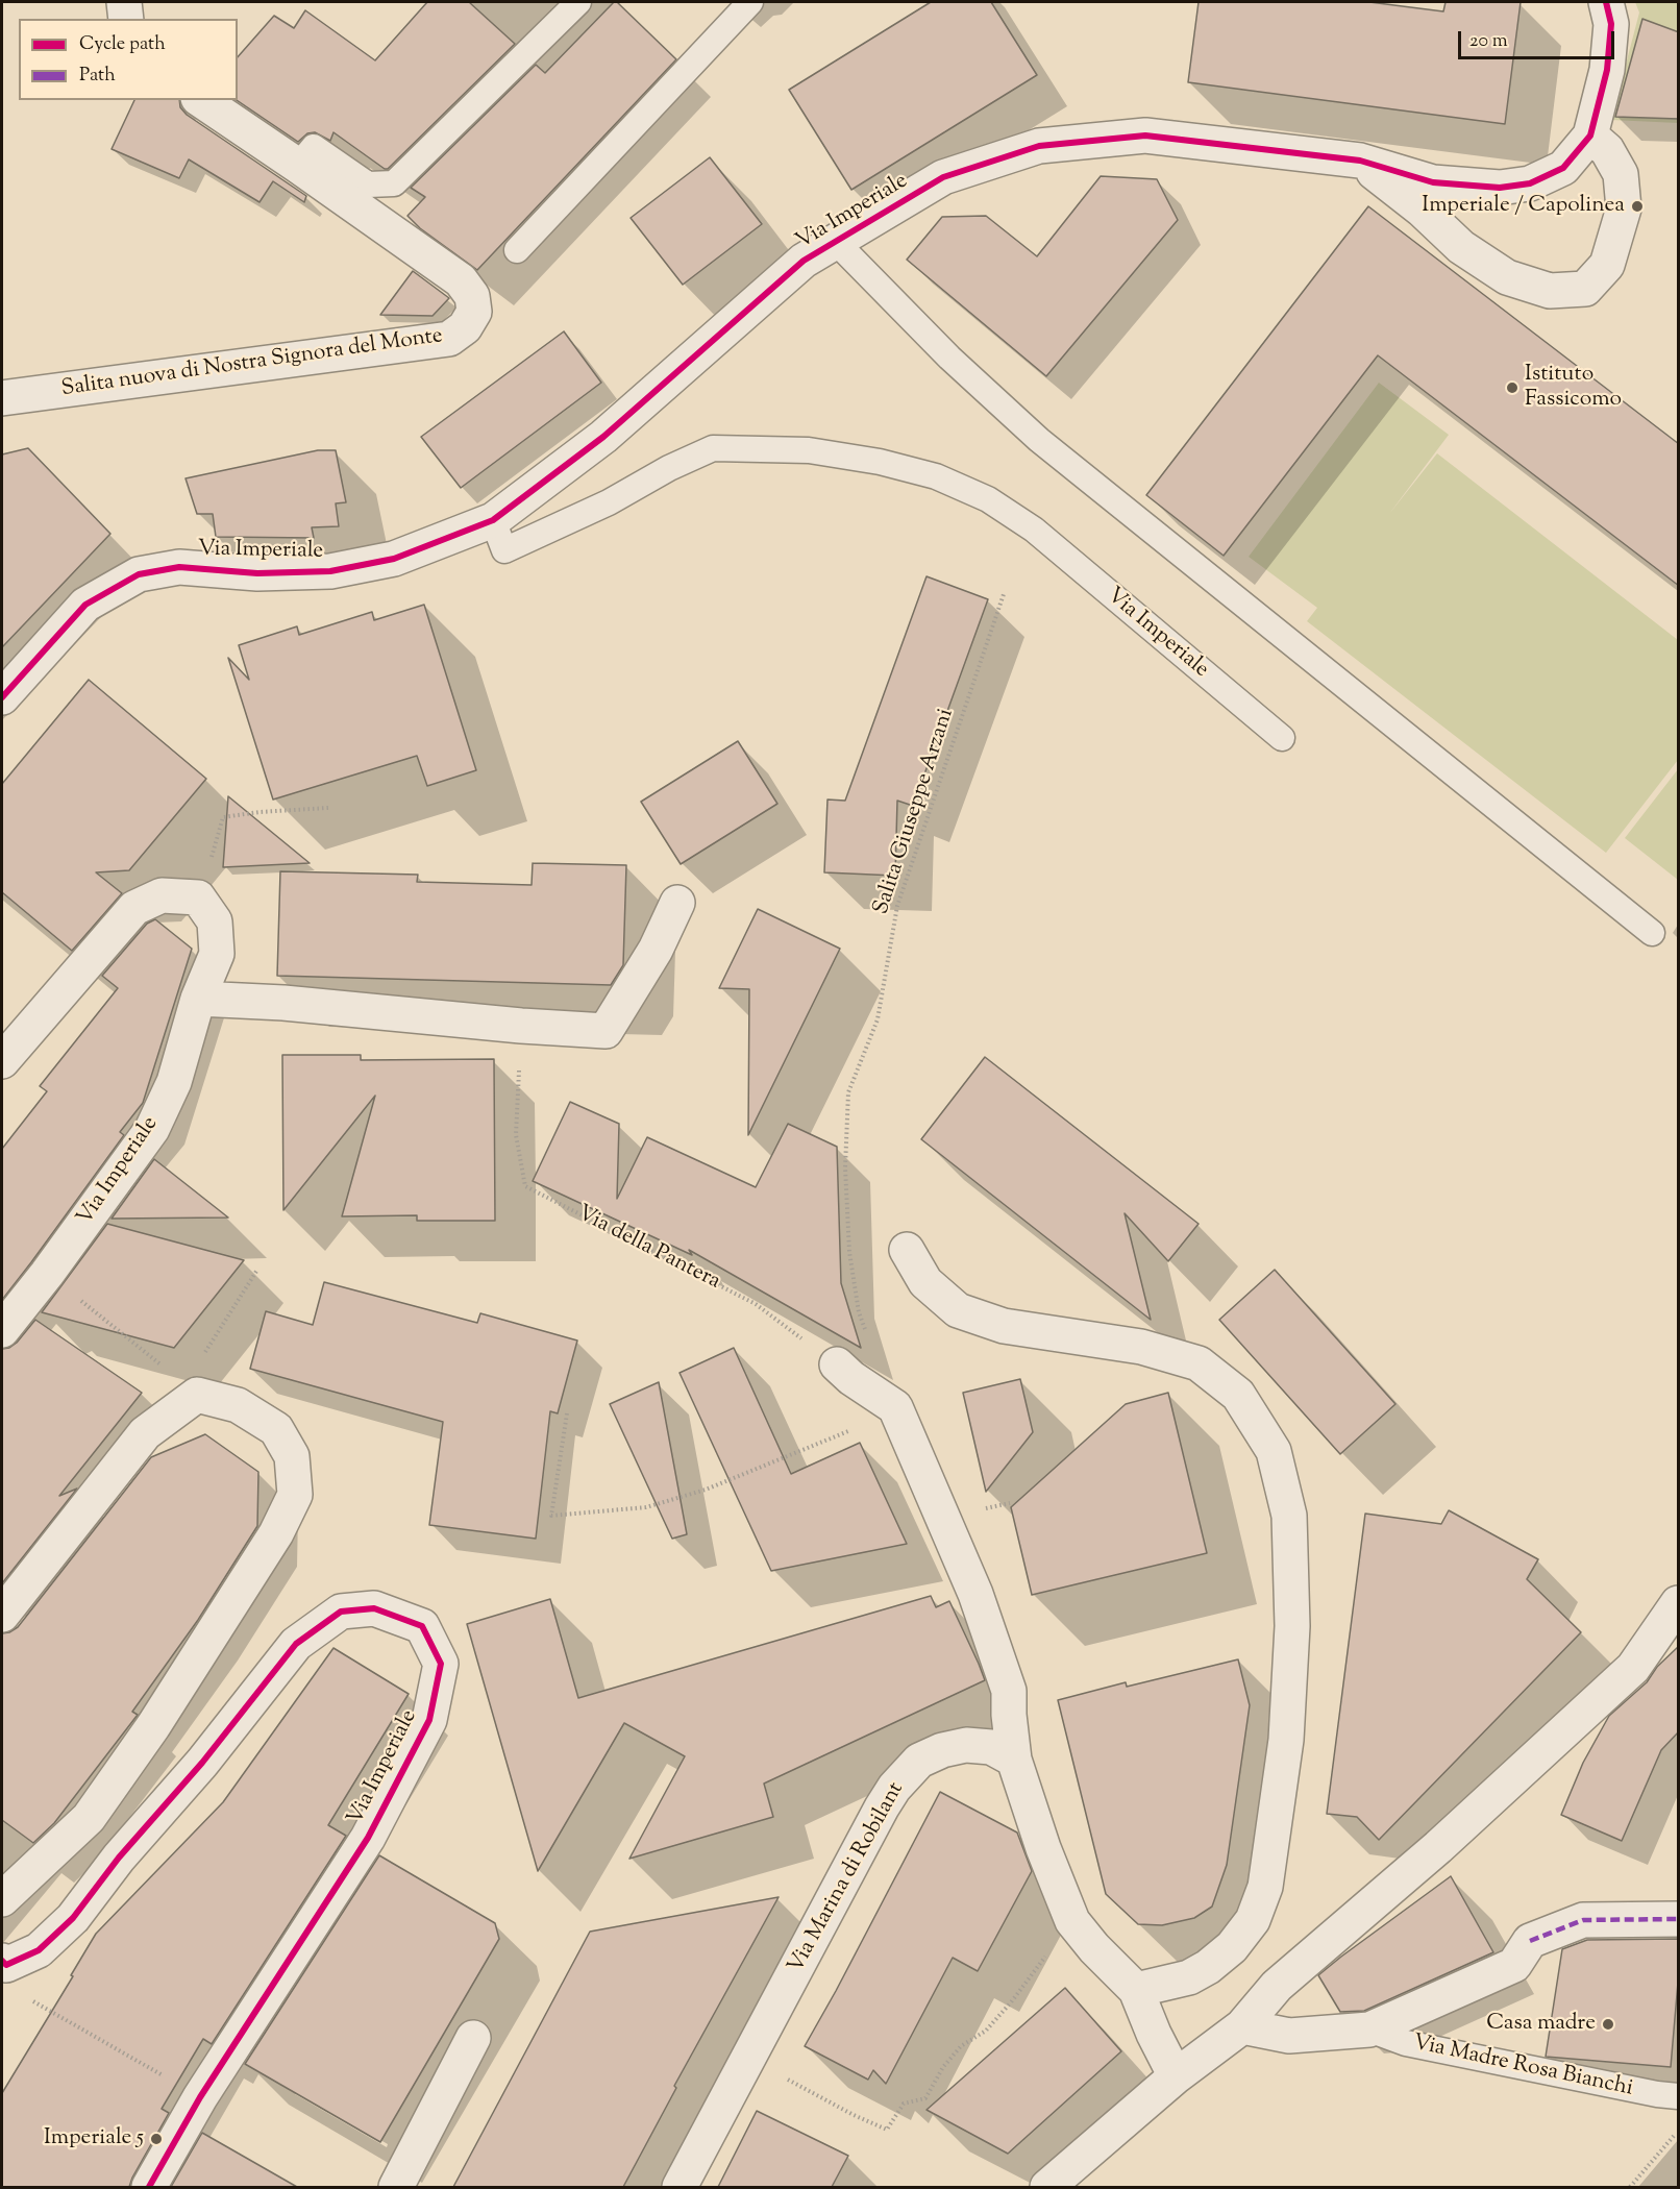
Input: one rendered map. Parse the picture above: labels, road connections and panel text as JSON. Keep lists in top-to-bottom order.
{
  "streets": {
    "street": [
      "Via Imperiale",
      "Salita nuova di Nostra Signora del Monte",
      "Via Marina di Robilant",
      "Via Madre Rosa Bianchi"
    ],
    "path": ["Salita Giuseppe Arzani", "Via della Pantera"]
  },
  "places": [
    "Imperiale / Capolinea",
    "Istituto Fassicomo",
    "Casa madre",
    "Imperiale 5"
  ],
  "legend": ["Cycle path", "Path"],
  "scale_bar": "20 m"
}
